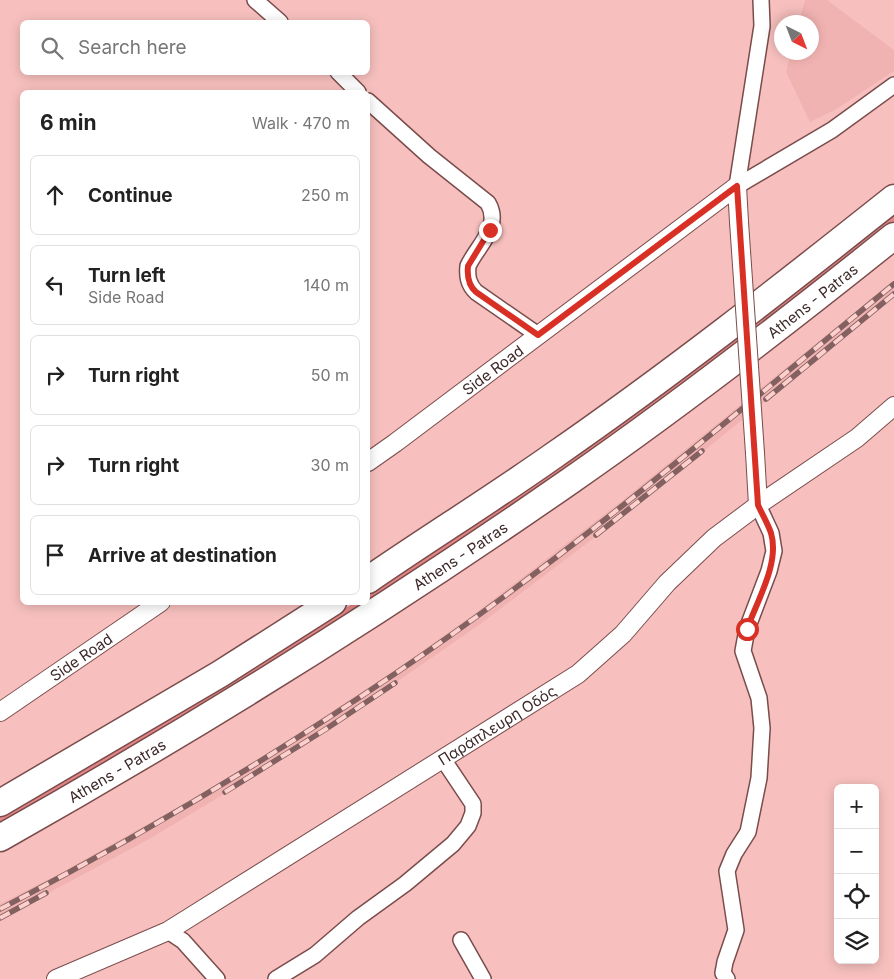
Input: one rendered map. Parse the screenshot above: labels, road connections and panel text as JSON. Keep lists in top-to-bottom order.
{
  "streets": {
    "highway": ["Athens - Patras"],
    "street": ["Side Road", "Παράπλευρη Οδός"]
  },
  "north": "bottom right",
  "page": {
    "search": "Search here",
    "heading": ["6 min", "Walk · 470 m"],
    "list": [
      ["Continue", "250 m"],
      ["Turn left", "Side Road", "140 m"],
      ["Turn right", "50 m"],
      ["Turn right", "30 m"],
      "Arrive at destination"
    ],
    "map_buttons": ["+", "−"]
  }
}
